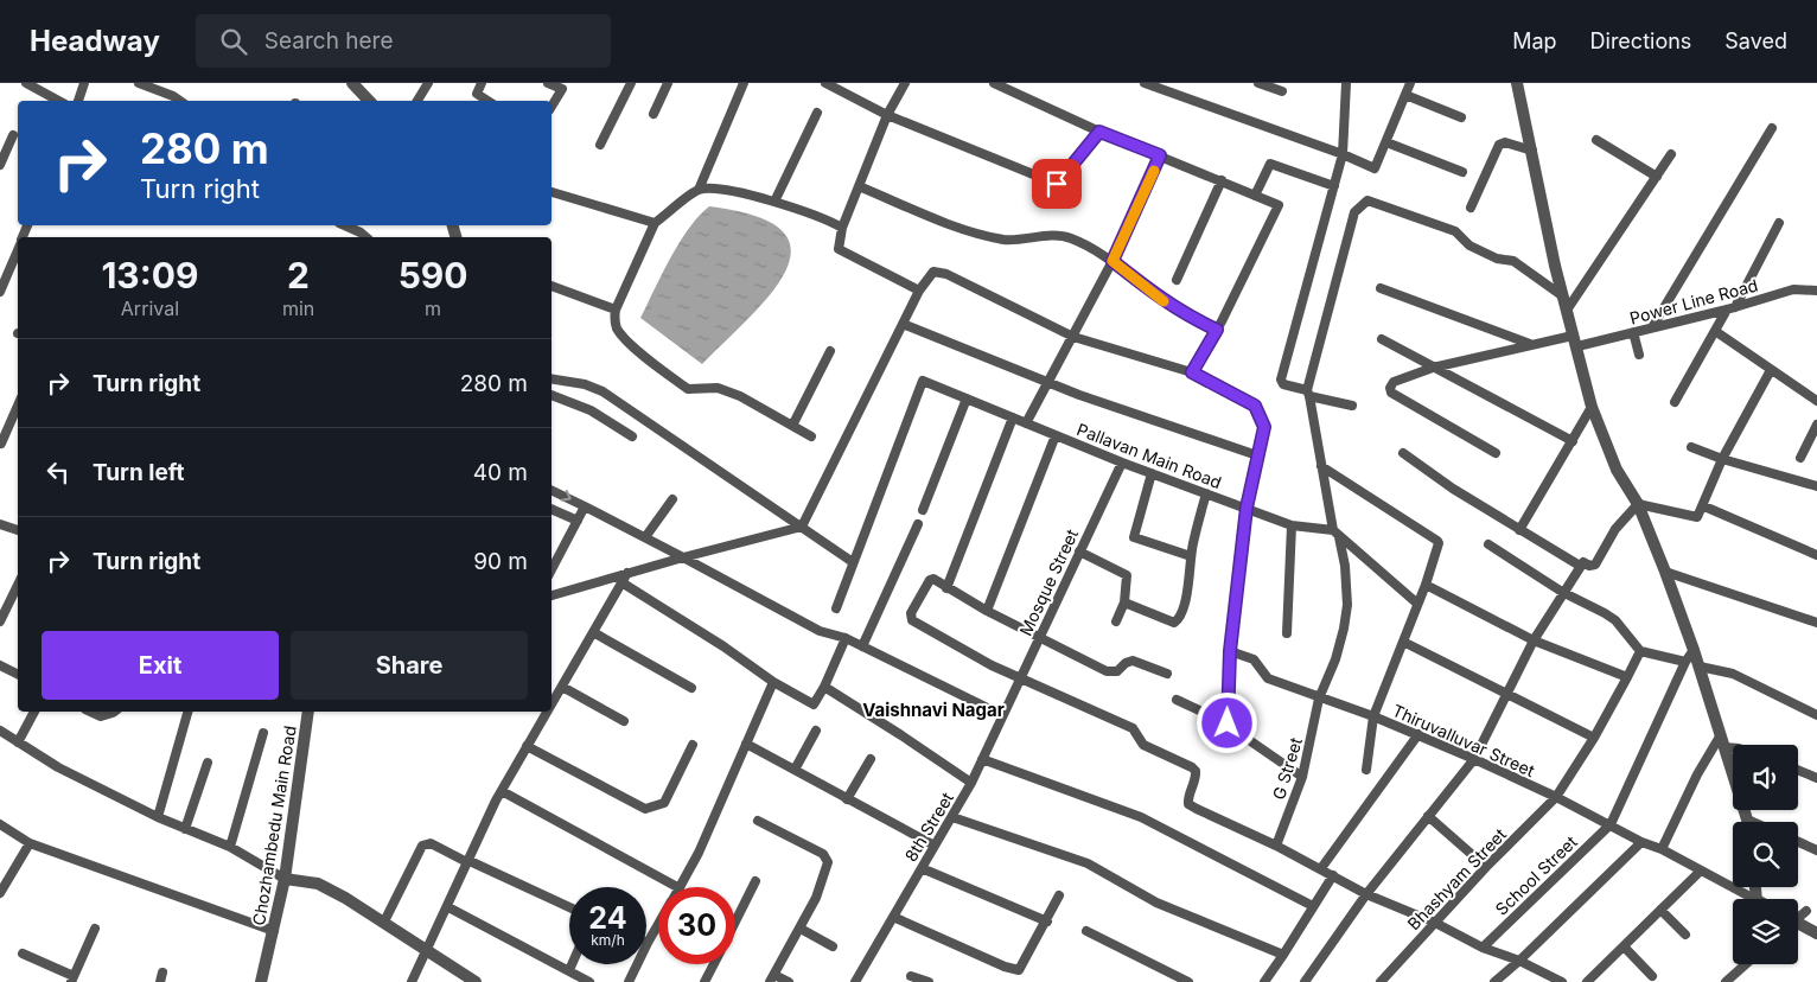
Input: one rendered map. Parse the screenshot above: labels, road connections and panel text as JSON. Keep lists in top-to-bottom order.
{
  "streets": {
    "street": [
      "Power Line Road",
      "Pallavan Main Road",
      "Mosque Street",
      "Thiruvalluvar Street",
      "G Street",
      "Chozhambedu Main Road",
      "8th Street",
      "School Street",
      "Bhashyam Street"
    ]
  },
  "crossings": [
    ["Pallavan Main Road", "Mosque Street"],
    ["Pallavan Main Road", "G Street"],
    ["Mosque Street", "8th Street"],
    ["Thiruvalluvar Street", "G Street"],
    ["Thiruvalluvar Street", "School Street"],
    ["Thiruvalluvar Street", "Bhashyam Street"]
  ],
  "districts": ["Vaishnavi Nagar"],
  "page": {
    "header": "Headway",
    "search": "Search here",
    "nav": ["Map", "Directions", "Saved"],
    "turn": ["280 m", "Turn right"],
    "eta": [
      "13:09",
      "Arrival",
      "2",
      "min",
      "590",
      "m"
    ],
    "list": [
      {
        "name": "Turn right",
        "value": "280 m"
      },
      {
        "name": "Turn left",
        "value": "40 m"
      },
      {
        "name": "Turn right",
        "value": "90 m"
      }
    ],
    "buttons": ["Exit", "Share"],
    "speed": "24 km/h",
    "limit": "30"
  }
}
